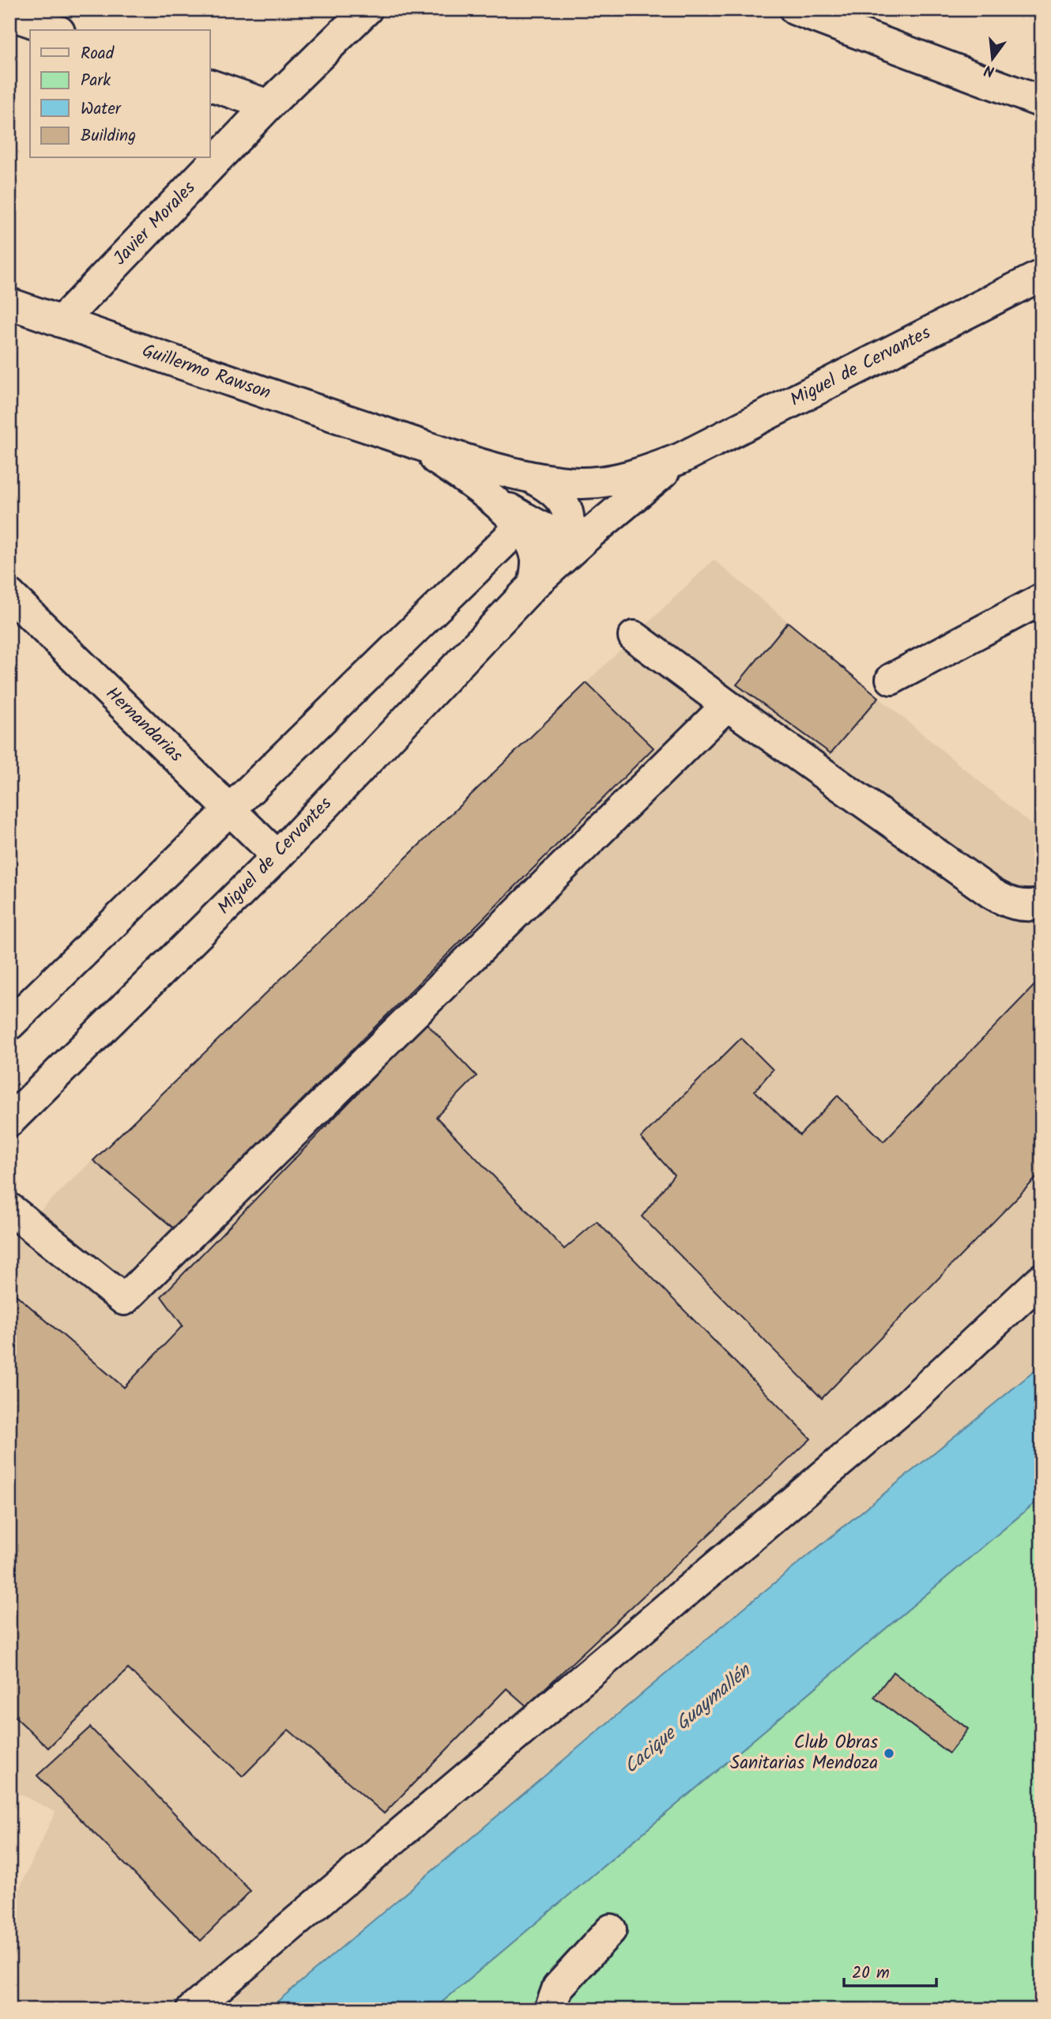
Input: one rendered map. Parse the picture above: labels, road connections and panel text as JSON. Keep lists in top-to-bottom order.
{
  "streets": {
    "main road": [
      "Javier Morales",
      "Miguel de Cervantes",
      "Guillermo Rawson",
      "Hernandarias"
    ]
  },
  "crossings": [
    ["Javier Morales", "Guillermo Rawson"],
    ["Miguel de Cervantes", "Guillermo Rawson"],
    ["Miguel de Cervantes", "Hernandarias"]
  ],
  "water": ["Cacique Guaymallén"],
  "places": ["Club Obras Sanitarias Mendoza"],
  "legend": [
    "Road",
    "Park",
    "Water",
    "Building"
  ],
  "scale_bar": "20 m",
  "north": "bottom"
}
